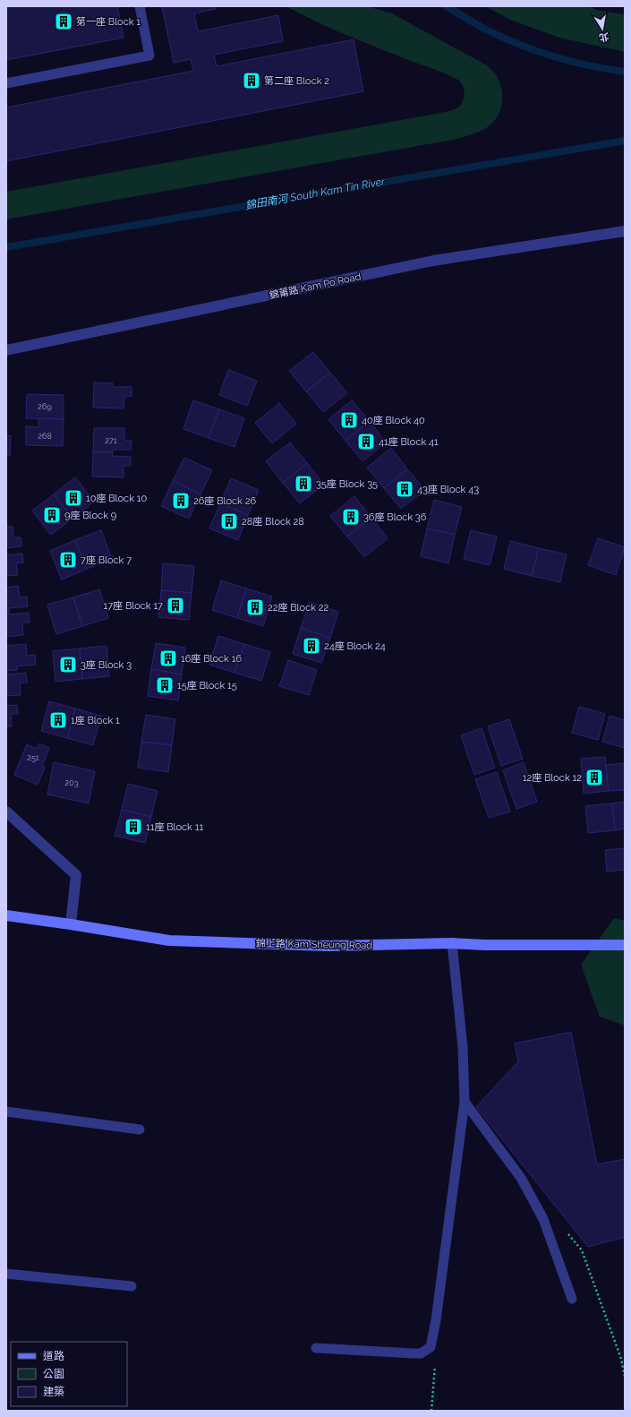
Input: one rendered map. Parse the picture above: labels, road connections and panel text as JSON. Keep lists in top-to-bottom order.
{
  "streets": {
    "main road": ["錦上路 Kam Sheung Road"],
    "street": ["錦莆路 Kam Po Road"]
  },
  "water": ["錦田南河 South Kam Tin River"],
  "places": {
    "building": [
      "第一座 Block 1",
      "第二座 Block 2",
      "40座 Block 40",
      "41座 Block 41",
      "35座 Block 35",
      "43座 Block 43",
      "10座 Block 10",
      "26座 Block 26",
      "9座 Block 9",
      "36座 Block 36",
      "28座 Block 28",
      "7座 Block 7",
      "17座 Block 17",
      "22座 Block 22",
      "24座 Block 24",
      "16座 Block 16",
      "3座 Block 3",
      "15座 Block 15",
      "1座 Block 1",
      "12座 Block 12",
      "11座 Block 11"
    ]
  },
  "house_numbers": [
    "269",
    "268",
    "271",
    "251",
    "203"
  ],
  "legend": ["道路", "公園", "建築"],
  "north": "bottom"
}
